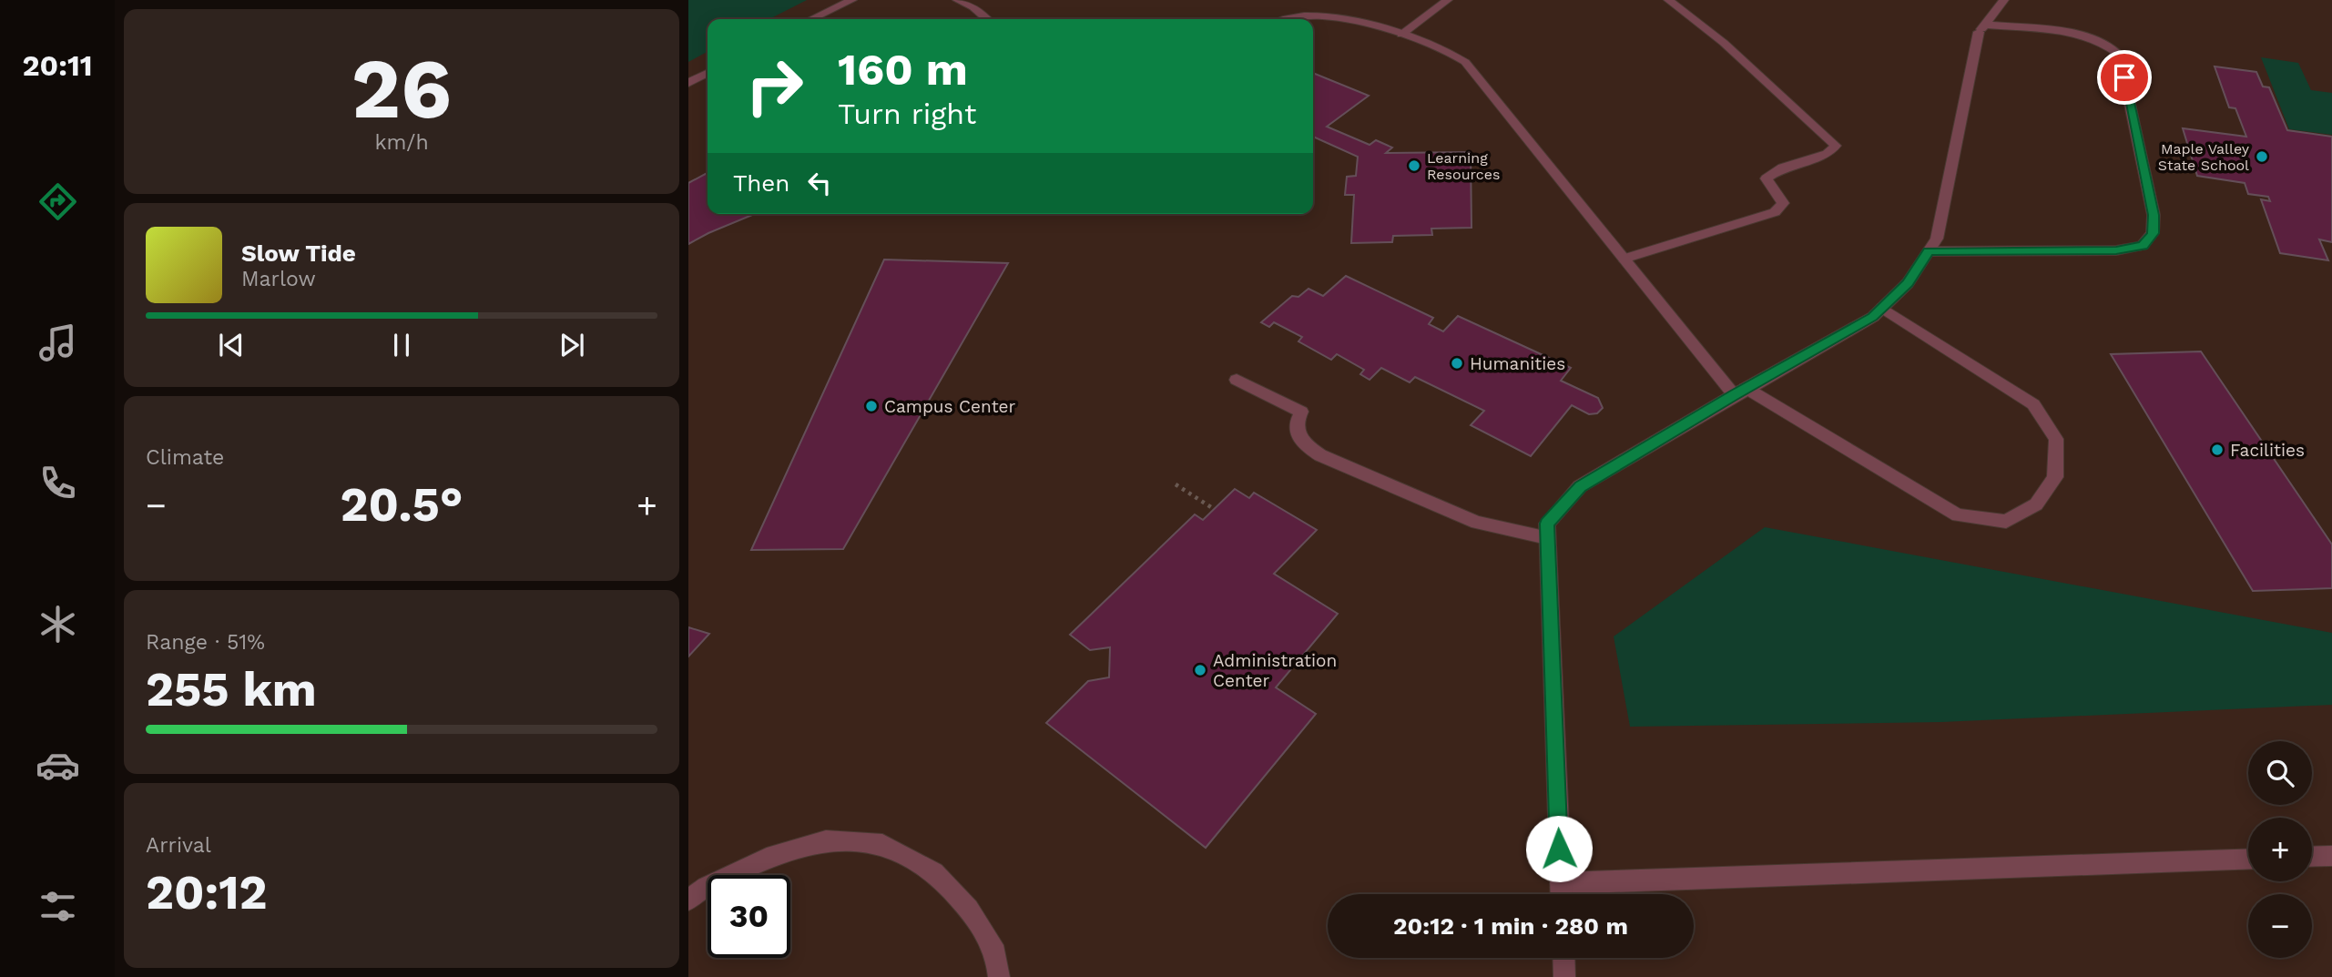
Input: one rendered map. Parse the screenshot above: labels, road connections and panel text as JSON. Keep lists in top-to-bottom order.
{
  "places": [
    "Maple Valley State School",
    "Learning Resources",
    "Humanities",
    "Campus Center",
    "Facilities",
    "Administration Center"
  ],
  "page": {
    "tabs": "20:11",
    "tile": [
      ["26", "km/h"],
      "Climate",
      ["Range · 51%", "255 km"],
      ["Arrival", "20:12"]
    ],
    "turn": ["160 m", "Turn right"],
    "then": "Then",
    "song": ["Slow Tide", "Marlow"],
    "heat": ["−", "20.5°", "+"],
    "map_buttons": ["+", "−"],
    "limit": "30",
    "trip": "20:12 · 1 min · 280 m"
  }
}
